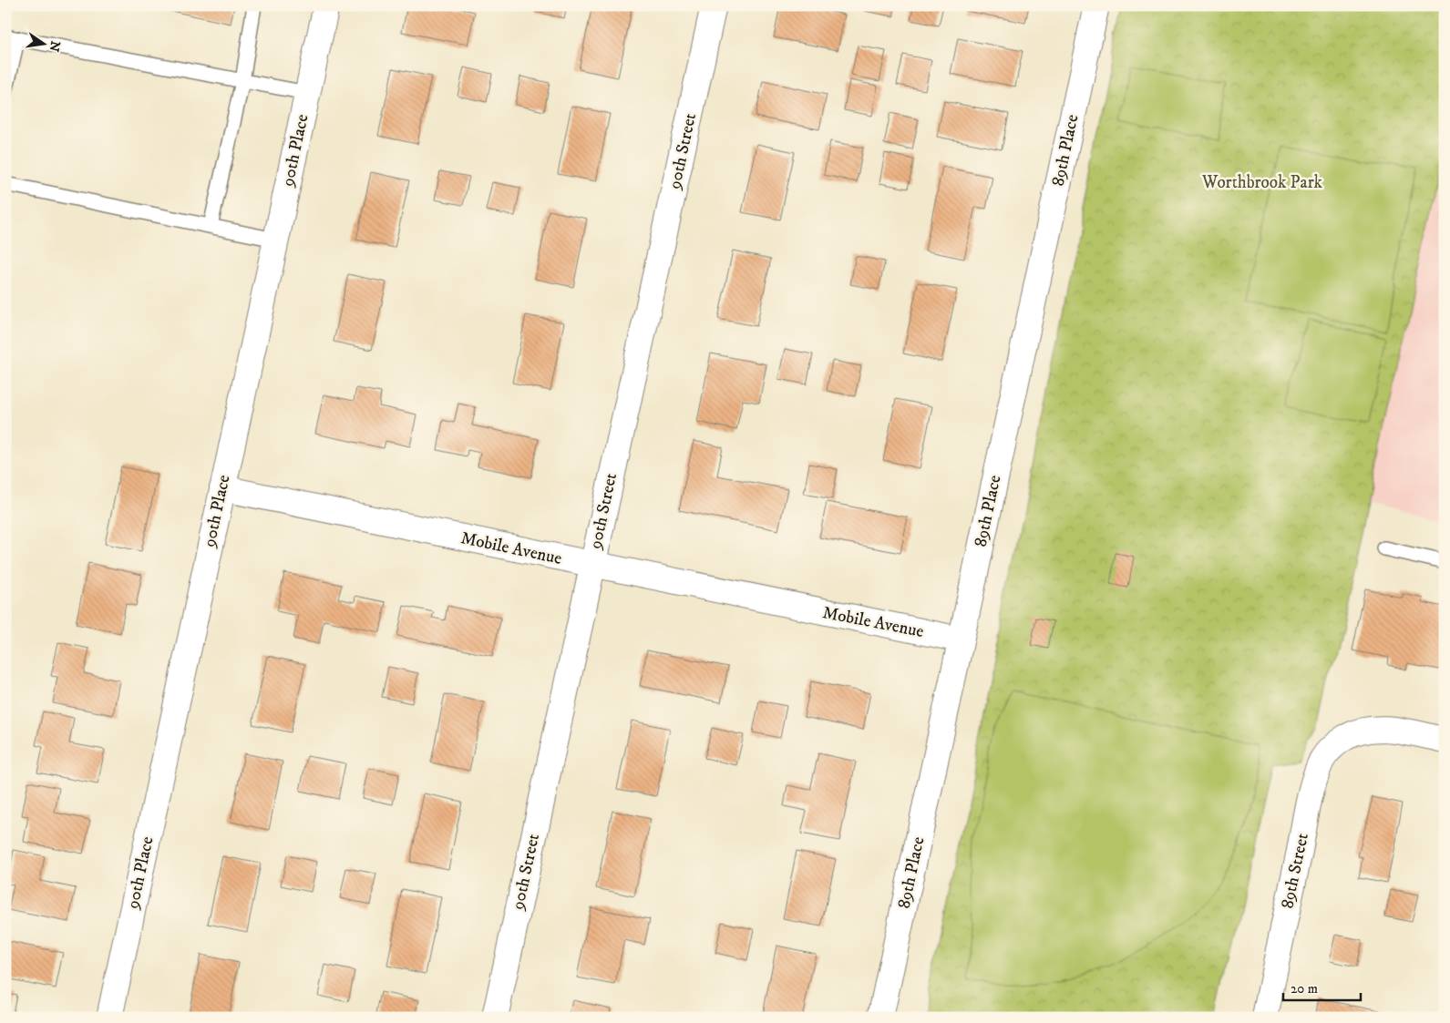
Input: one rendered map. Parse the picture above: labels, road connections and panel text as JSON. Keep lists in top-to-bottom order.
{
  "streets": {
    "street": [
      "90th Place",
      "89th Place",
      "90th Street",
      "Mobile Avenue",
      "89th Street"
    ]
  },
  "crossings": [
    ["90th Place", "Mobile Avenue"],
    ["89th Place", "Mobile Avenue"],
    ["90th Street", "Mobile Avenue"]
  ],
  "parks": ["Worthbrook Park"],
  "scale_bar": "20 m",
  "north": "right"
}
